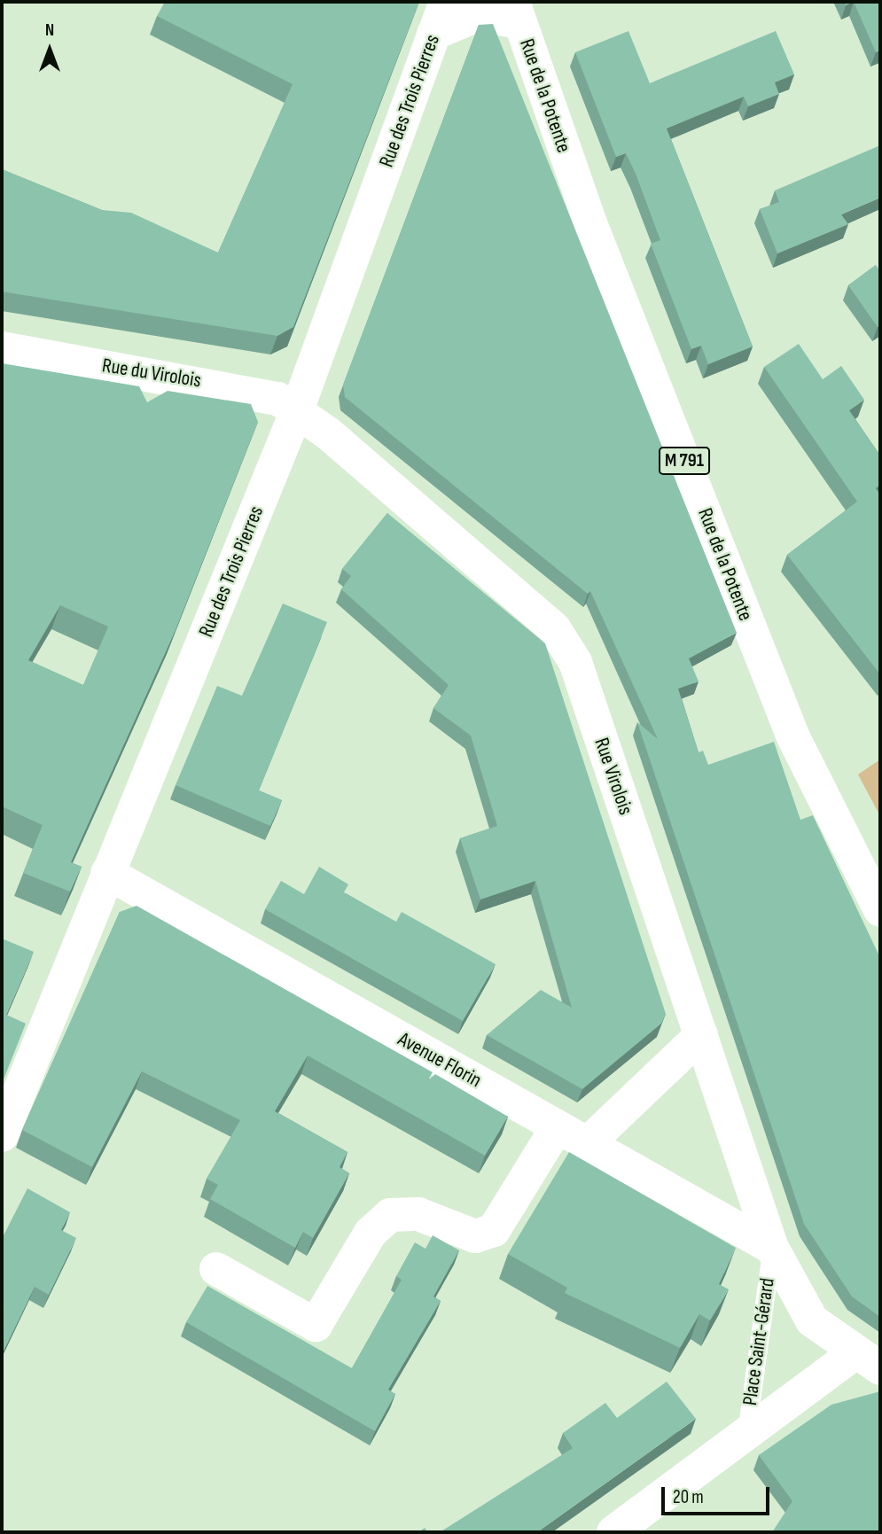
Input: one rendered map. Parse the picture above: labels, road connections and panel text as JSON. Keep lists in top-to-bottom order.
{
  "streets": {
    "street": [
      "Rue de la Potente",
      "Rue des Trois Pierres",
      "Rue du Virolois",
      "M 791",
      "Rue Virolois",
      "Avenue Florin",
      "Place Saint-Gérard"
    ]
  },
  "crossings": [
    ["Rue des Trois Pierres", "Rue du Virolois"],
    ["Rue des Trois Pierres", "Rue Virolois"],
    ["Rue des Trois Pierres", "Avenue Florin"],
    ["Rue du Virolois", "Rue Virolois"],
    ["Rue Virolois", "Avenue Florin"],
    ["Rue Virolois", "Place Saint-Gérard"],
    ["Avenue Florin", "Place Saint-Gérard"]
  ],
  "scale_bar": "20 m",
  "north": "top"
}
